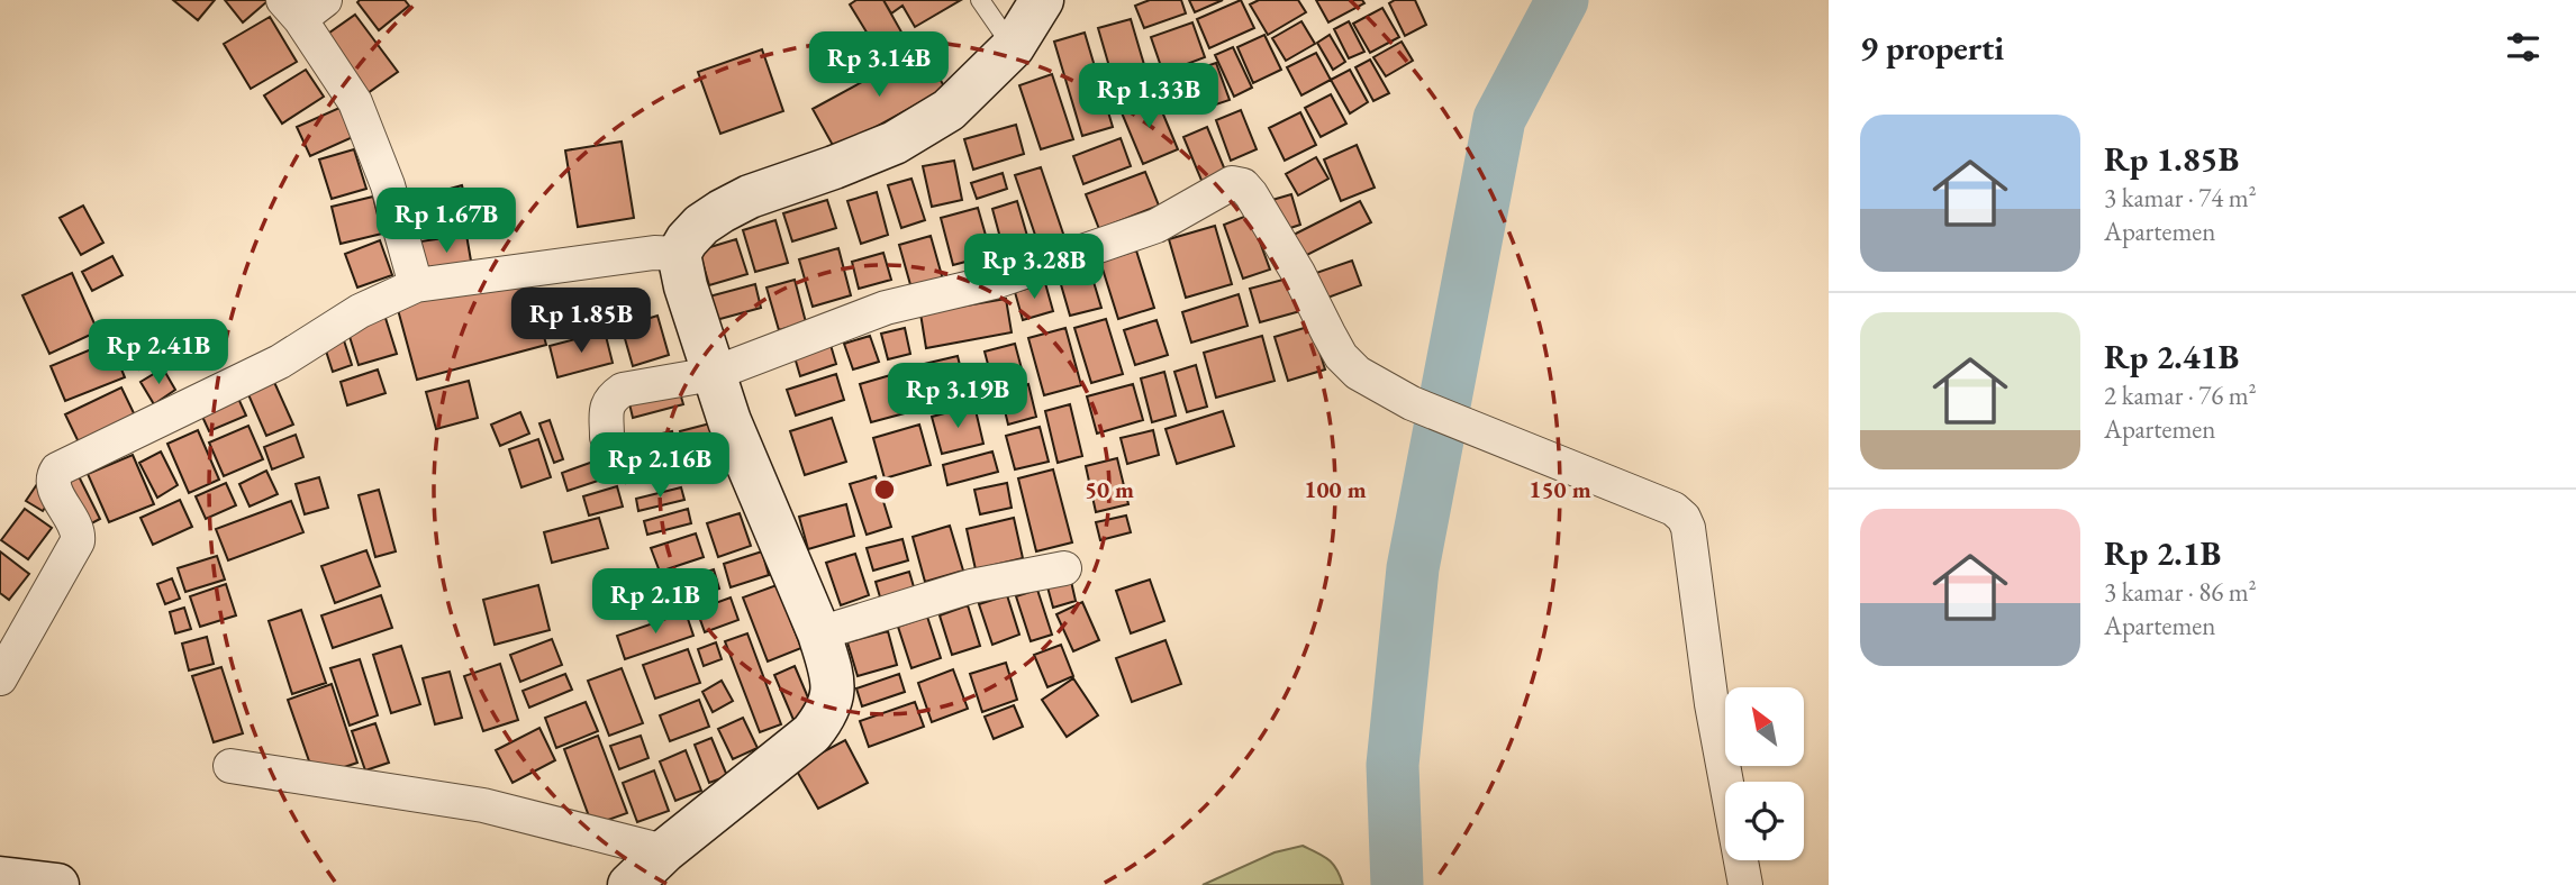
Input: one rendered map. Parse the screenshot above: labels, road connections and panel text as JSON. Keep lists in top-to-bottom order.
{
  "north": "top left",
  "page": {
    "heading": "9 properti",
    "price": [
      "Rp 3.14B",
      "Rp 1.33B",
      "Rp 1.67B",
      "Rp 3.28B",
      "Rp 1.85B",
      "Rp 2.41B",
      "Rp 3.19B",
      "Rp 2.16B",
      "Rp 2.1B"
    ],
    "list": [
      {
        "name": "Rp 1.85B",
        "note": "3 kamar · 74 m² · Apartemen"
      },
      {
        "name": "Rp 2.41B",
        "note": "2 kamar · 76 m² · Apartemen"
      },
      {
        "name": "Rp 2.1B",
        "note": "3 kamar · 86 m² · Apartemen"
      }
    ]
  },
  "rings": ["50 m", "100 m", "150 m"]
}
